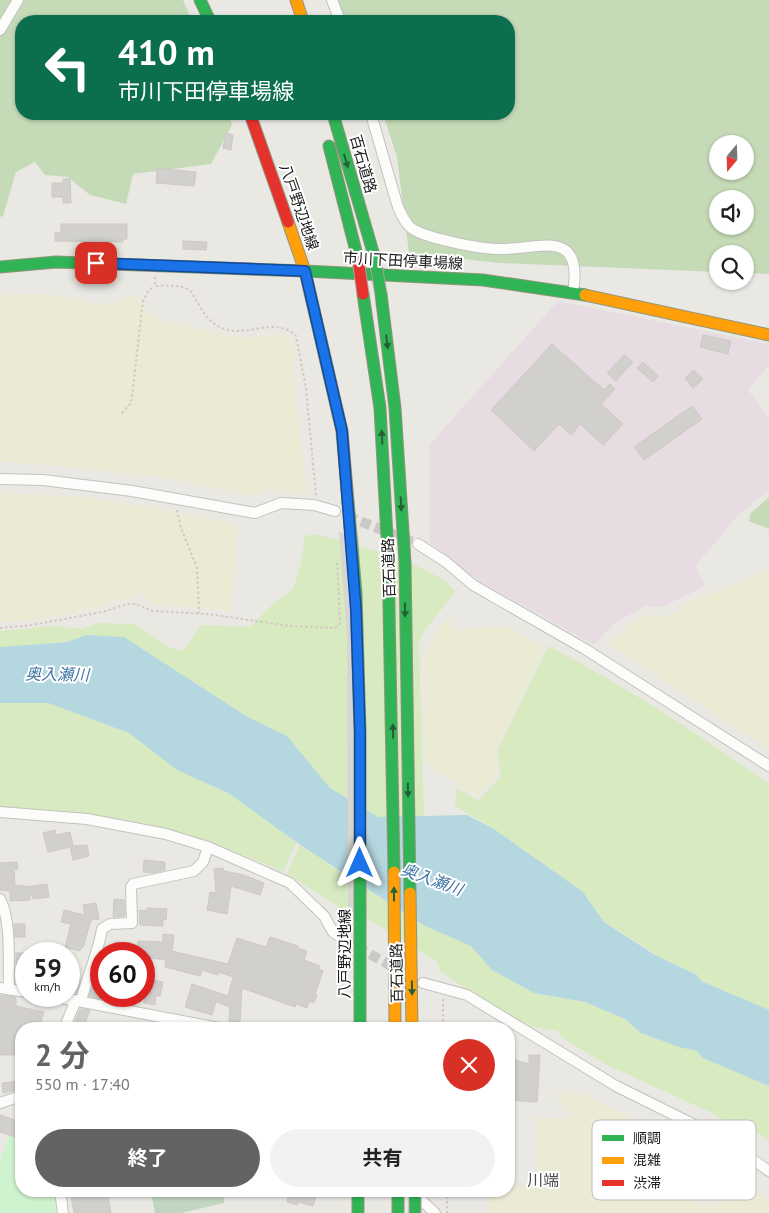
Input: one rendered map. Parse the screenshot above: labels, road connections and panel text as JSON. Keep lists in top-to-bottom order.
{
  "streets": {
    "main road": ["百石道路", "八戸野辺地線", "市川下田停車場線"]
  },
  "crossings": [
    ["八戸野辺地線", "市川下田停車場線"]
  ],
  "districts": ["川端"],
  "water": ["奥入瀬川"],
  "legend": ["順調", "混雑", "渋滞"],
  "north": "bottom",
  "page": {
    "turn": ["410 m", "市川下田停車場線"],
    "speed": "59 km/h",
    "limit": "60",
    "heading": ["2 分", "550 m · 17:40"],
    "buttons": ["終了", "共有"]
  }
}
